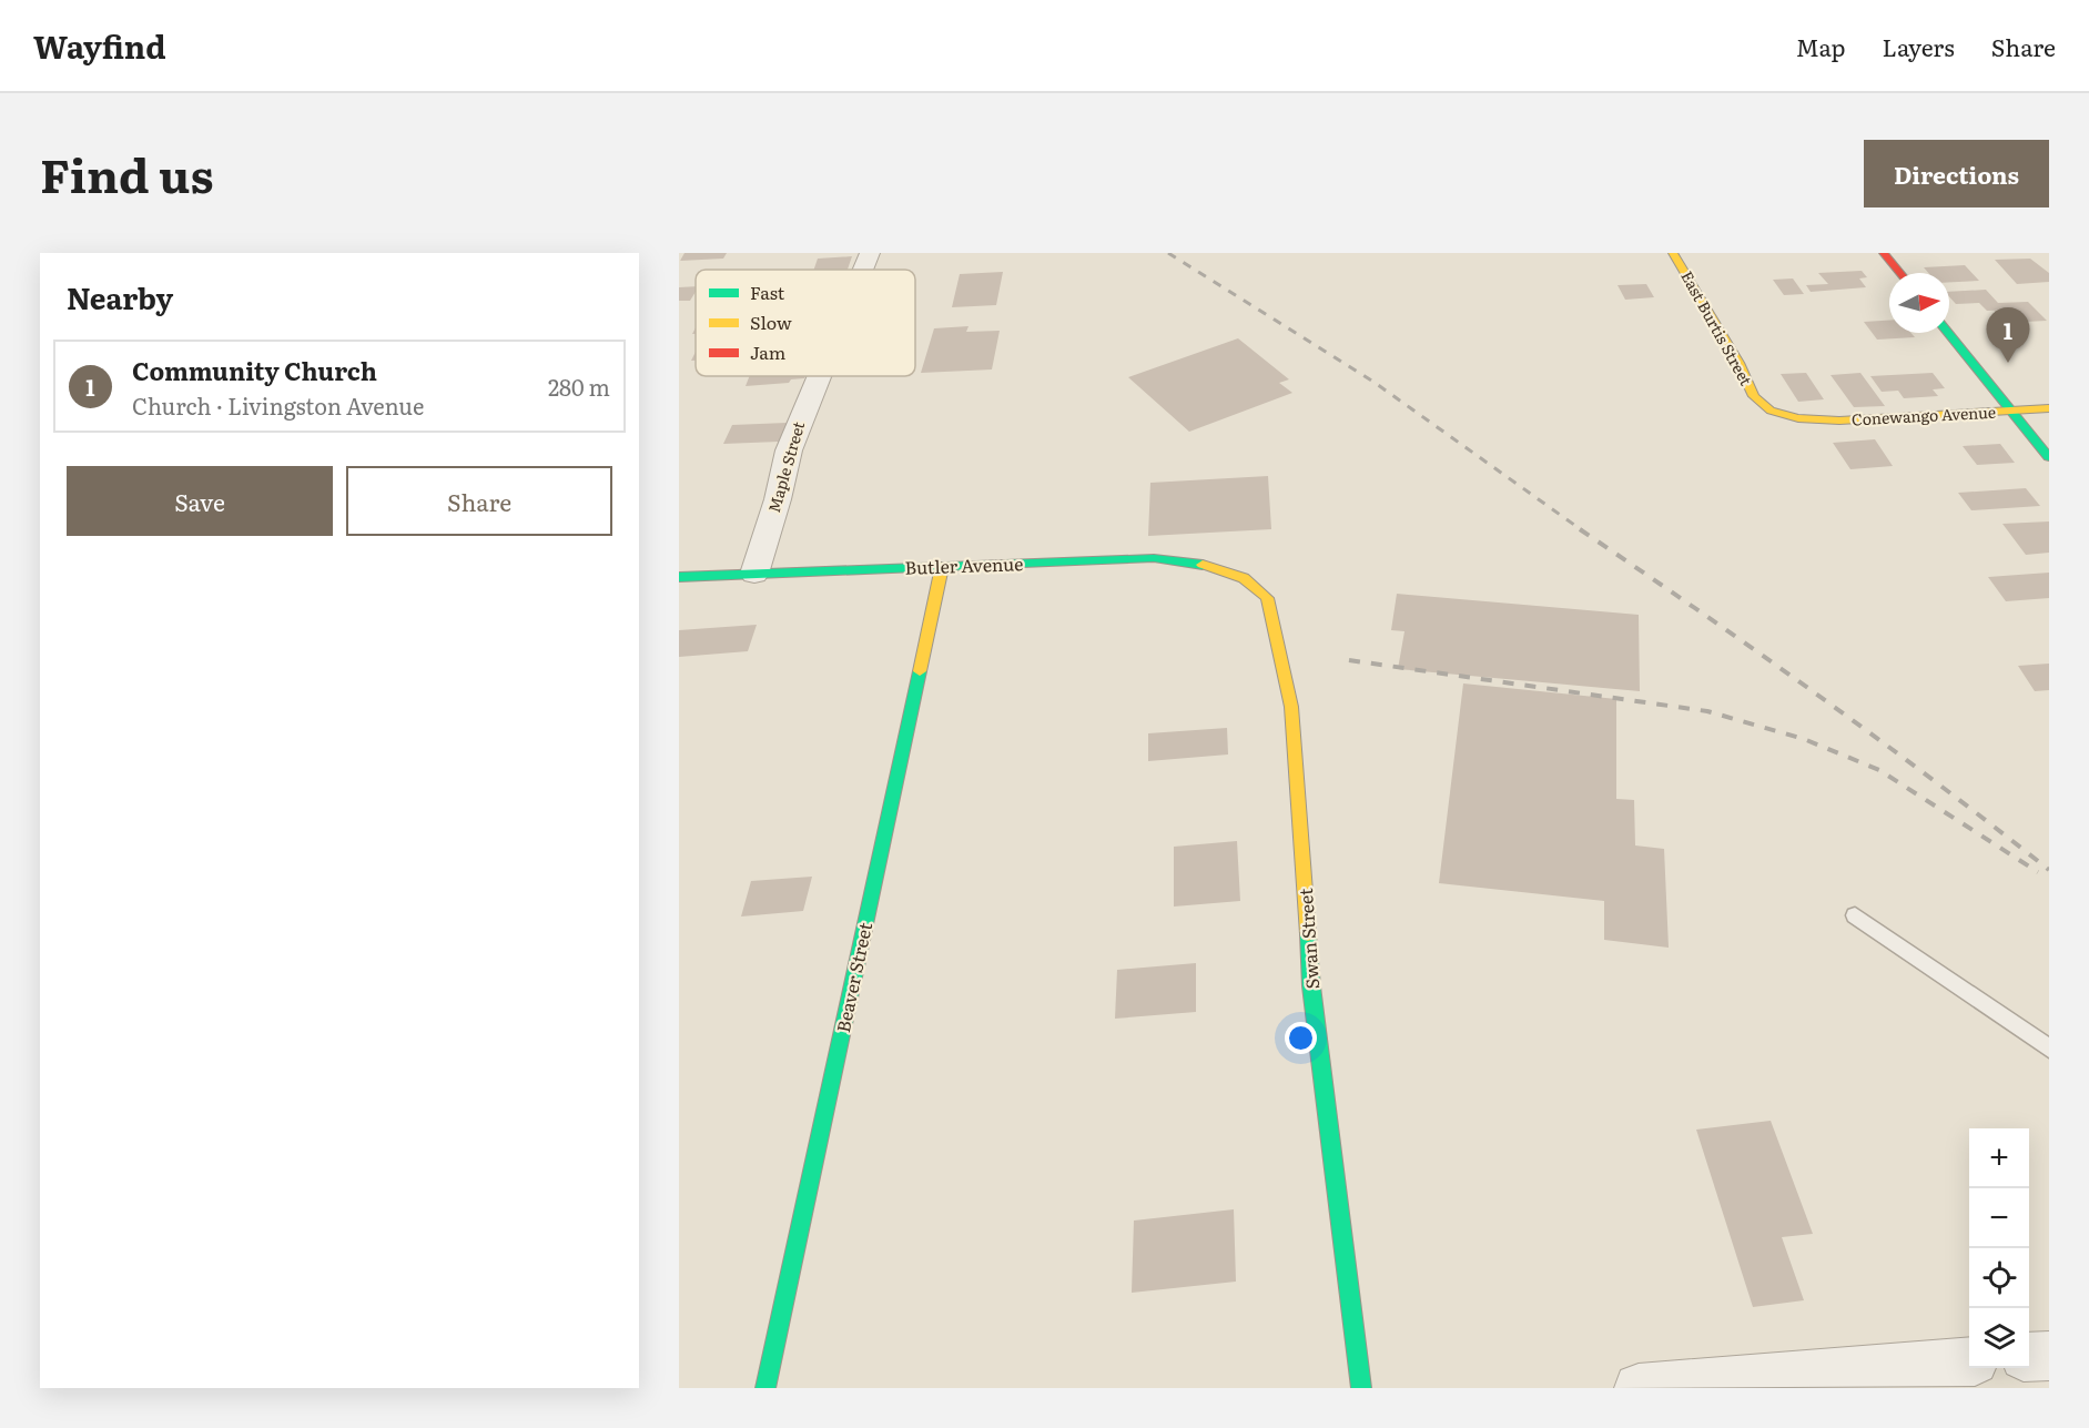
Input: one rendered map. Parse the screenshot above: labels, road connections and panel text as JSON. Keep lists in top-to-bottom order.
{
  "streets": {
    "street": [
      "East Burtis Street",
      "Conewango Avenue",
      "Maple Street",
      "Butler Avenue",
      "Swan Street",
      "Beaver Street"
    ]
  },
  "crossings": [
    ["East Burtis Street", "Conewango Avenue"],
    ["Maple Street", "Butler Avenue"],
    ["Butler Avenue", "Swan Street"],
    ["Butler Avenue", "Beaver Street"]
  ],
  "legend": ["Fast", "Slow", "Jam"],
  "north": "right",
  "page": {
    "header": "Wayfind",
    "nav": ["Map", "Layers", "Share"],
    "title": "Find us",
    "buttons": [
      "Directions",
      ["Save", "Share"]
    ],
    "heading": "Nearby",
    "pins": "1",
    "list": [
      {
        "mark": "1",
        "name": "Community Church",
        "note": "Church · Livingston Avenue",
        "value": "280 m"
      }
    ],
    "map_buttons": ["+", "−"]
  }
}
